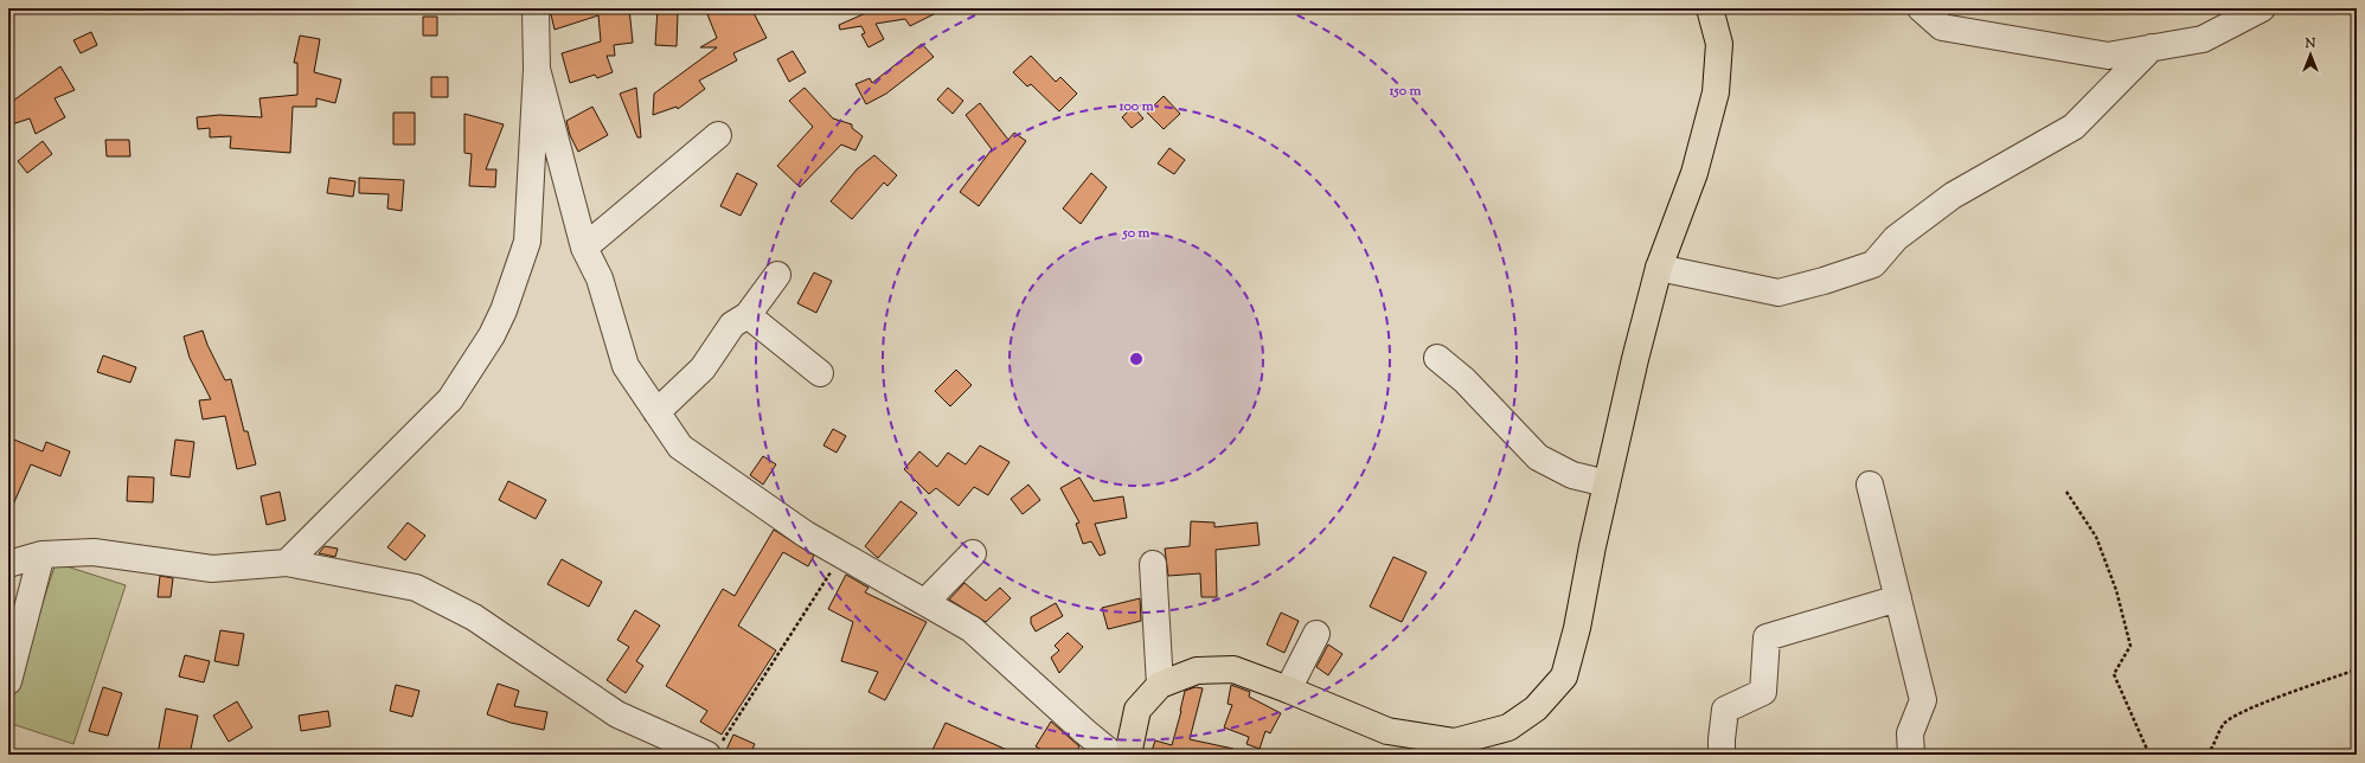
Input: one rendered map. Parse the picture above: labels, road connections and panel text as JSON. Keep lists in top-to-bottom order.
{
  "north": "top",
  "rings": ["150 m", "100 m", "50 m"]
}
